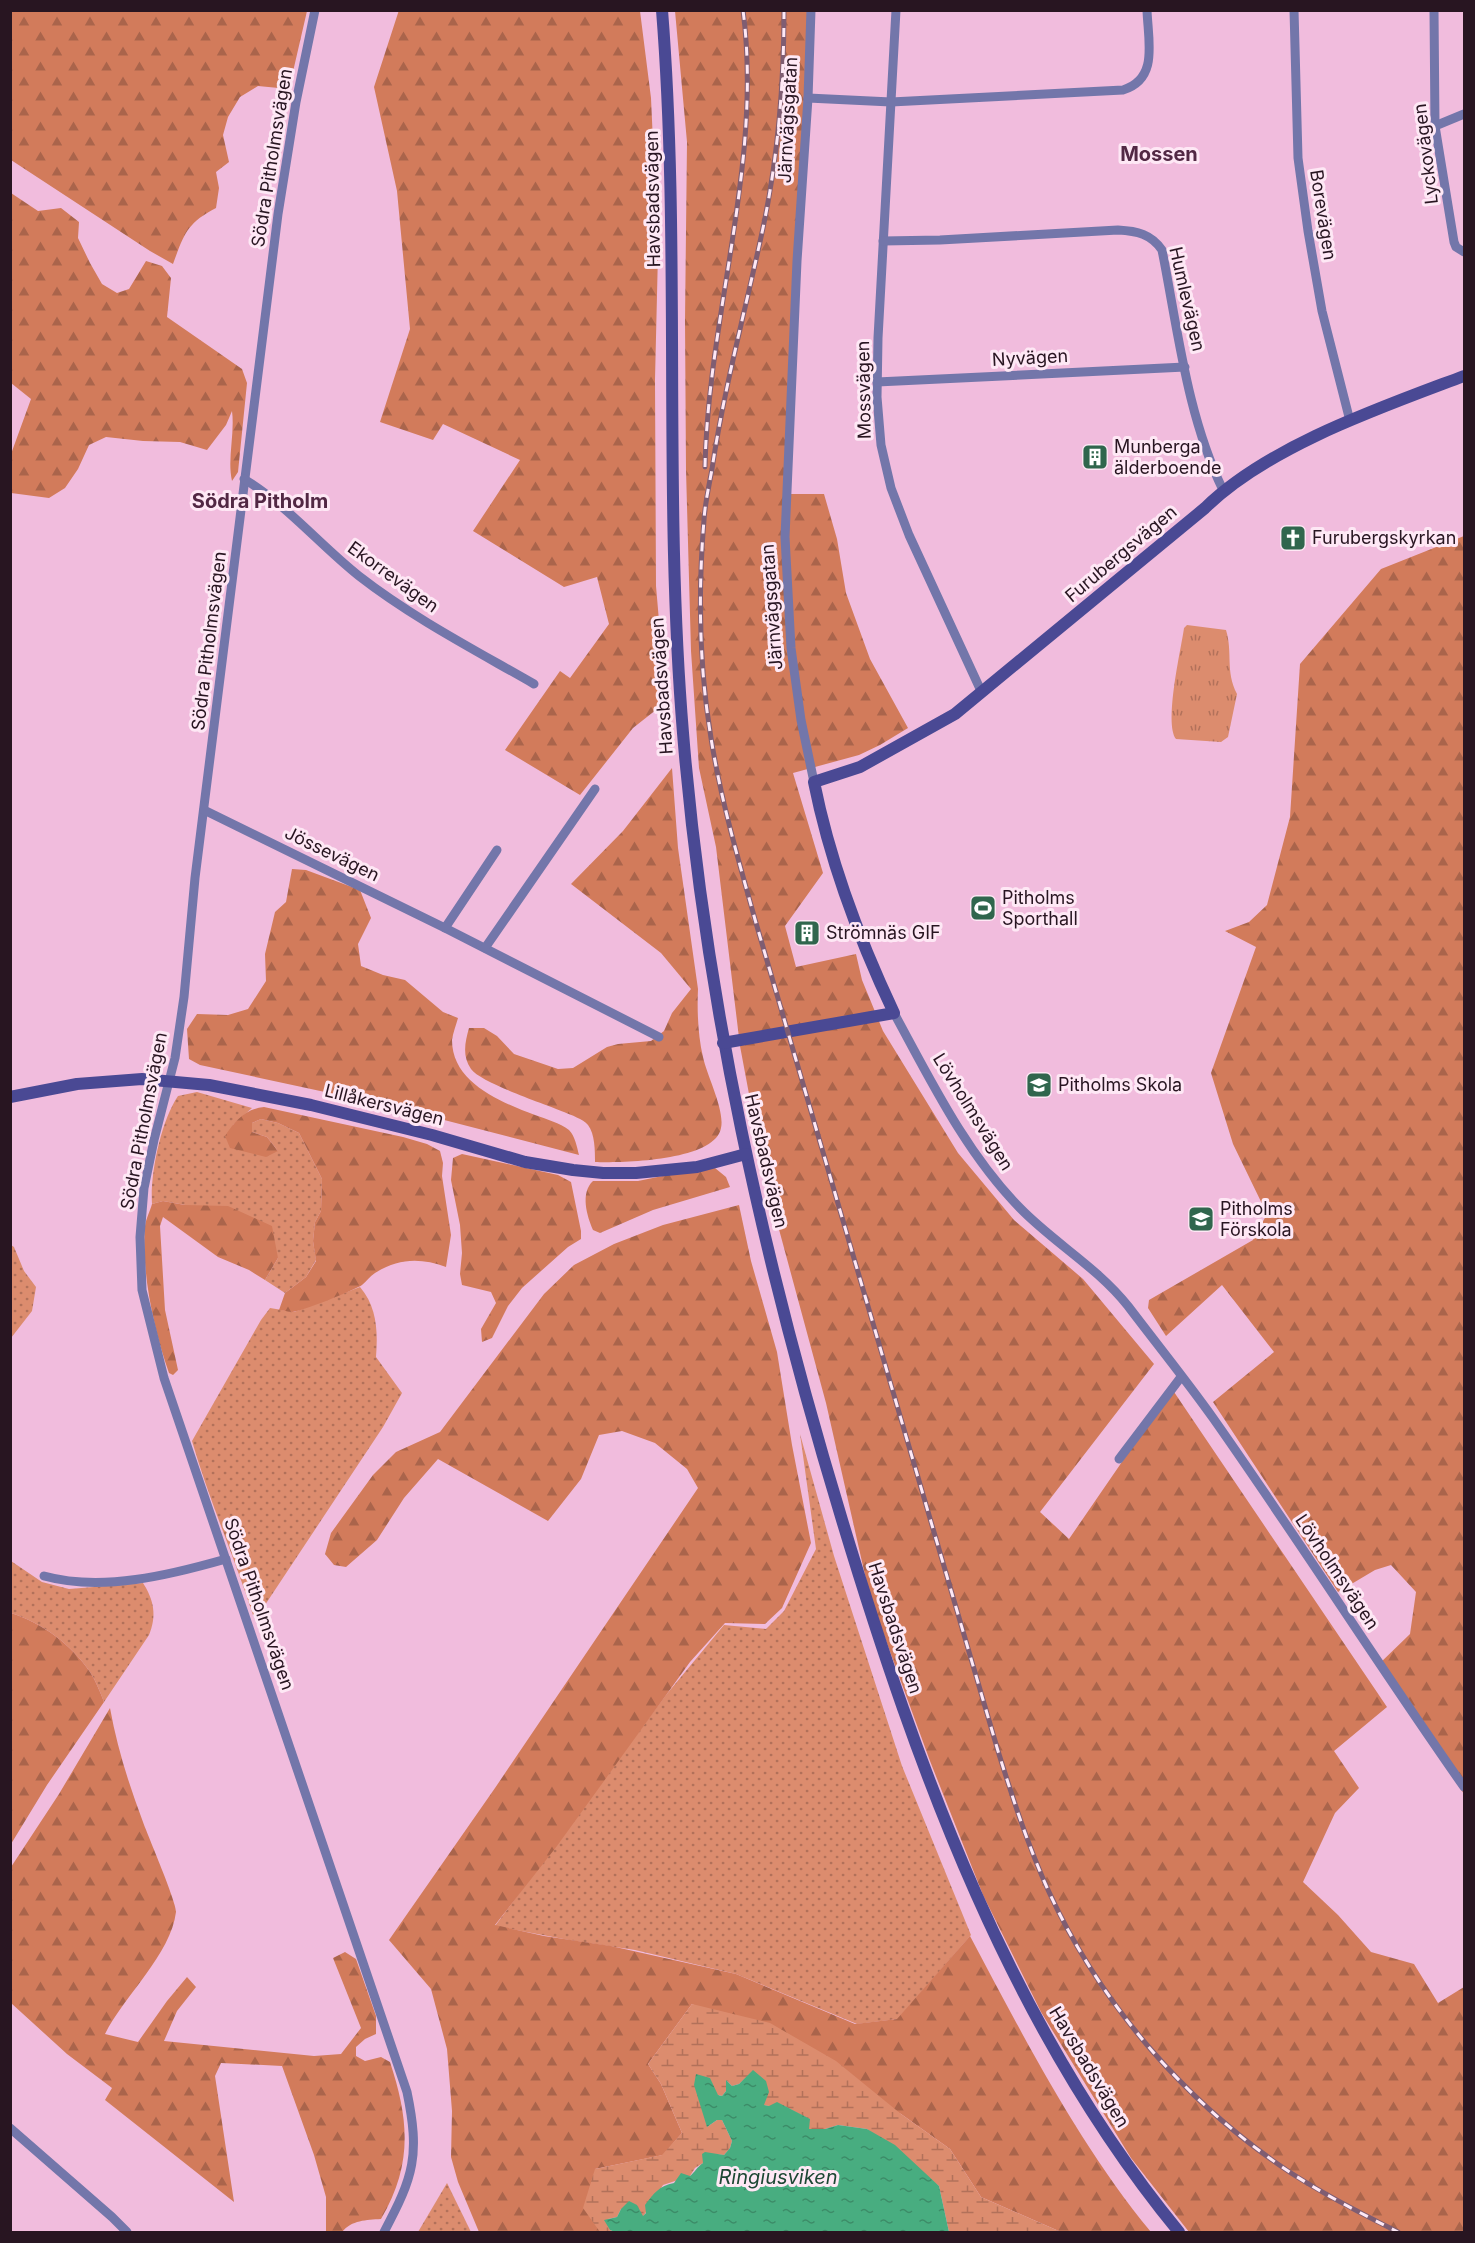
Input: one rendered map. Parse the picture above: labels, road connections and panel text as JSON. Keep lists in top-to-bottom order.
{
  "streets": {
    "main road": [
      "Järnvägsgatan",
      "Havsbadsvägen",
      "Furubergsvägen",
      "Lillåkersvägen"
    ],
    "street": [
      "Lyckovägen",
      "Södra Pitholmsvägen",
      "Borevägen",
      "Humlevägen",
      "Nyvägen",
      "Mossvägen",
      "Ekorrevägen",
      "Jössevägen",
      "Lövholmsvägen"
    ]
  },
  "crossings": [
    ["Järnvägsgatan", "Furubergsvägen"],
    ["Järnvägsgatan", "Lövholmsvägen"],
    ["Södra Pitholmsvägen", "Ekorrevägen"],
    ["Södra Pitholmsvägen", "Jössevägen"],
    ["Södra Pitholmsvägen", "Lillåkersvägen"],
    ["Havsbadsvägen", "Lillåkersvägen"],
    ["Borevägen", "Furubergsvägen"],
    ["Humlevägen", "Nyvägen"],
    ["Humlevägen", "Mossvägen"],
    ["Humlevägen", "Furubergsvägen"],
    ["Nyvägen", "Mossvägen"],
    ["Mossvägen", "Furubergsvägen"]
  ],
  "districts": ["Mossen", "Södra Pitholm"],
  "water": ["Ringiusviken"],
  "places": {
    "building": ["Munberga älderboende", "Strömnäs GIF"],
    "church": ["Furubergskyrkan"],
    "sports": ["Pitholms Sporthall"],
    "school or university": ["Pitholms Skola", "Pitholms Förskola"]
  }
}
